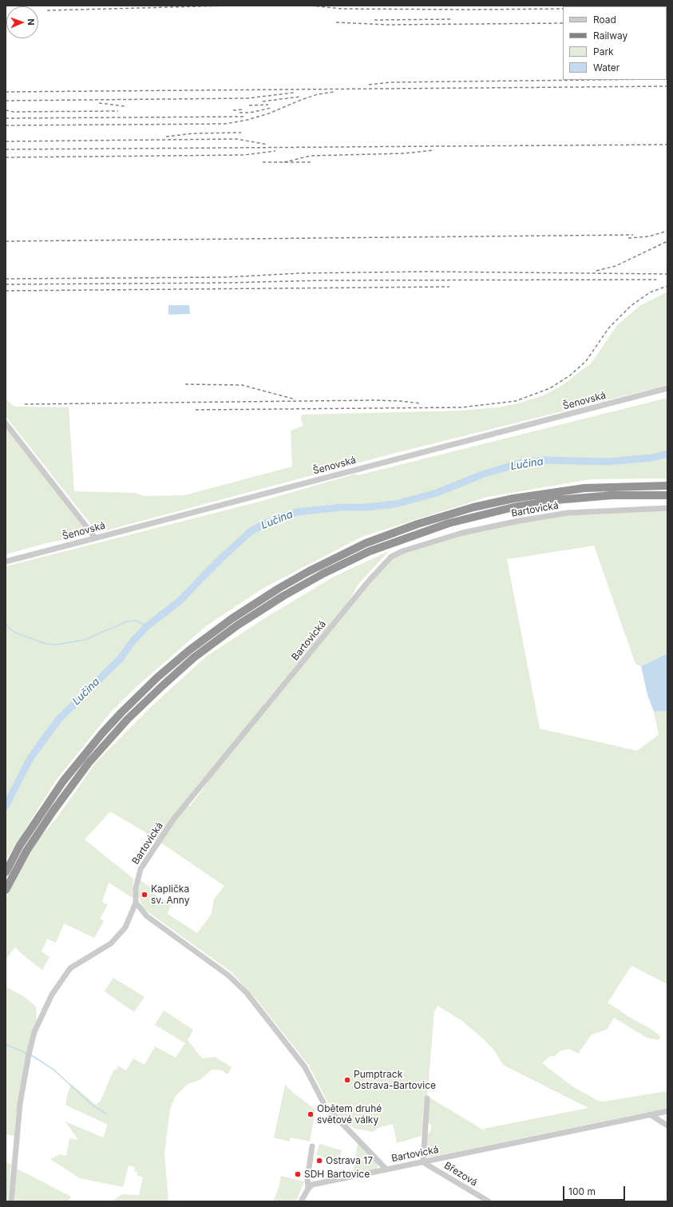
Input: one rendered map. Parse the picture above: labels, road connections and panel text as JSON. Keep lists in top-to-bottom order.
{
  "streets": {
    "street": ["Šenovská", "Bartovická", "Březová"]
  },
  "crossings": [
    ["Bartovická", "Březová"]
  ],
  "water": ["Lučina"],
  "places": [
    "Kaplička sv. Anny",
    "Pumptrack Ostrava-Bartovice",
    "Obětem druhé světové války",
    "Ostrava 17",
    "SDH Bartovice"
  ],
  "legend": [
    "Road",
    "Railway",
    "Park",
    "Water"
  ],
  "scale_bar": "100 m",
  "north": "right"
}
